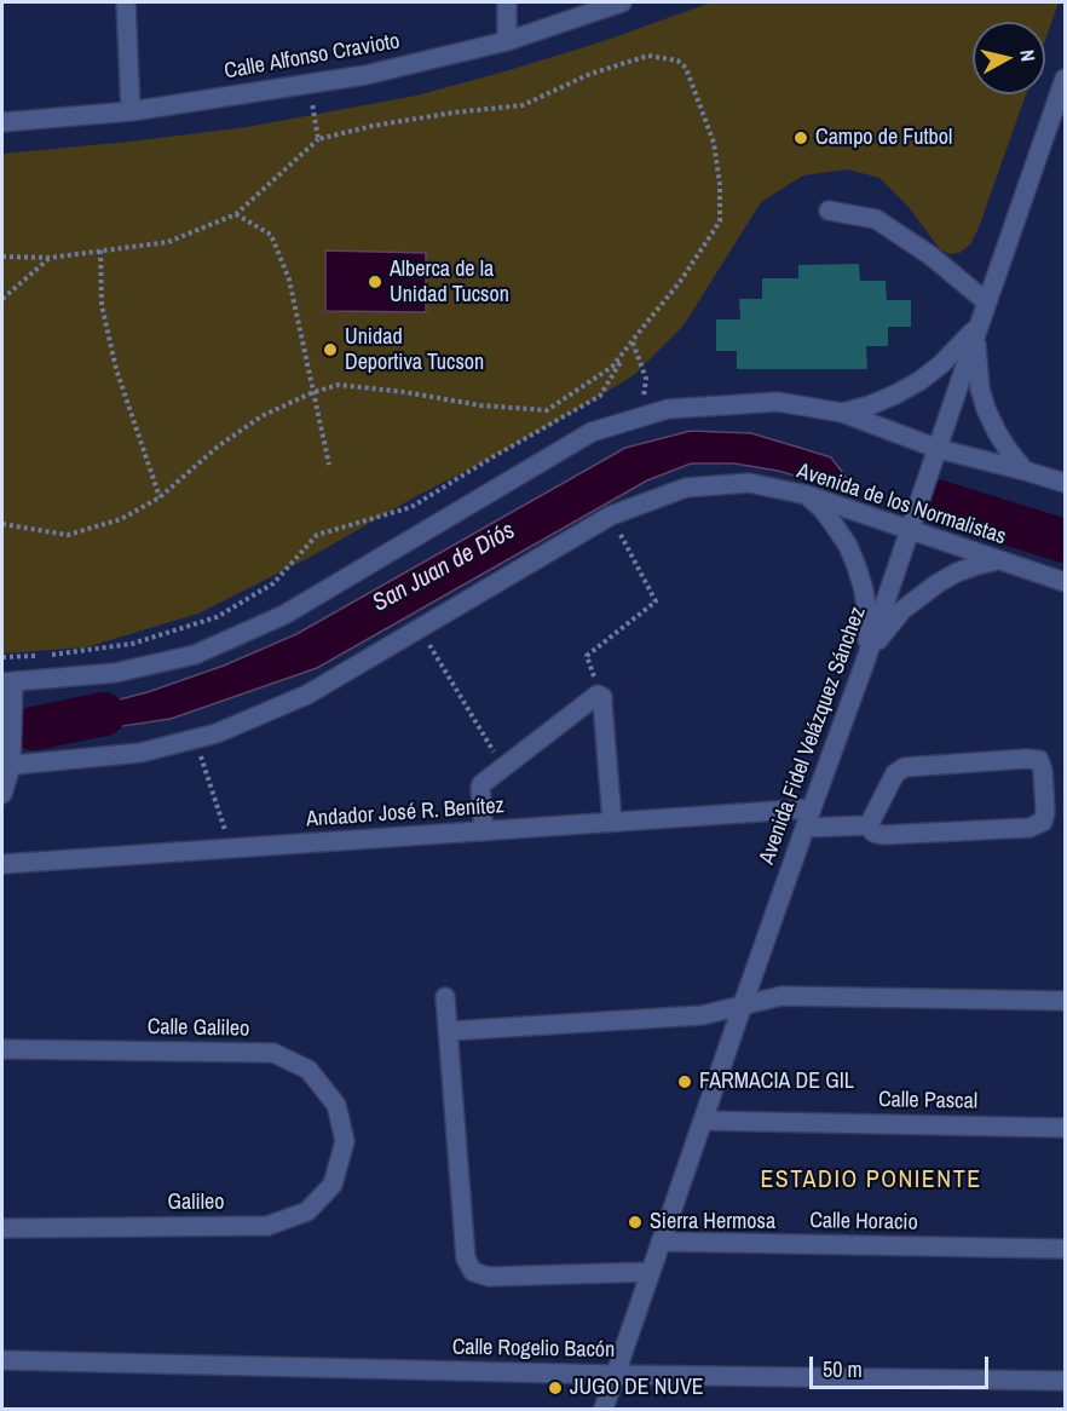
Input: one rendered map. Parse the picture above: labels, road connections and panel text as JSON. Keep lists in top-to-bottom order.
{
  "streets": {
    "street": [
      "Calle Alfonso Cravioto",
      "Avenida de los Normalistas",
      "Avenida Fidel Velázquez Sánchez",
      "Andador José R. Benítez",
      "Calle Galileo",
      "Calle Pascal",
      "Galileo",
      "Calle Horacio",
      "Calle Rogelio Bacón"
    ]
  },
  "crossings": [
    ["Avenida de los Normalistas", "Avenida Fidel Velázquez Sánchez"],
    ["Avenida Fidel Velázquez Sánchez", "Andador José R. Benítez"],
    ["Avenida Fidel Velázquez Sánchez", "Calle Pascal"],
    ["Avenida Fidel Velázquez Sánchez", "Calle Horacio"],
    ["Avenida Fidel Velázquez Sánchez", "Calle Rogelio Bacón"],
    ["Calle Galileo", "Galileo"]
  ],
  "districts": ["ESTADIO PONIENTE"],
  "water": ["San Juan de Diós"],
  "places": [
    "Campo de Futbol",
    "Alberca de la Unidad Tucson",
    "Unidad Deportiva Tucson",
    "FARMACIA DE GIL",
    "Sierra Hermosa",
    "JUGO DE NUVE"
  ],
  "scale_bar": "50 m",
  "north": "right"
}
